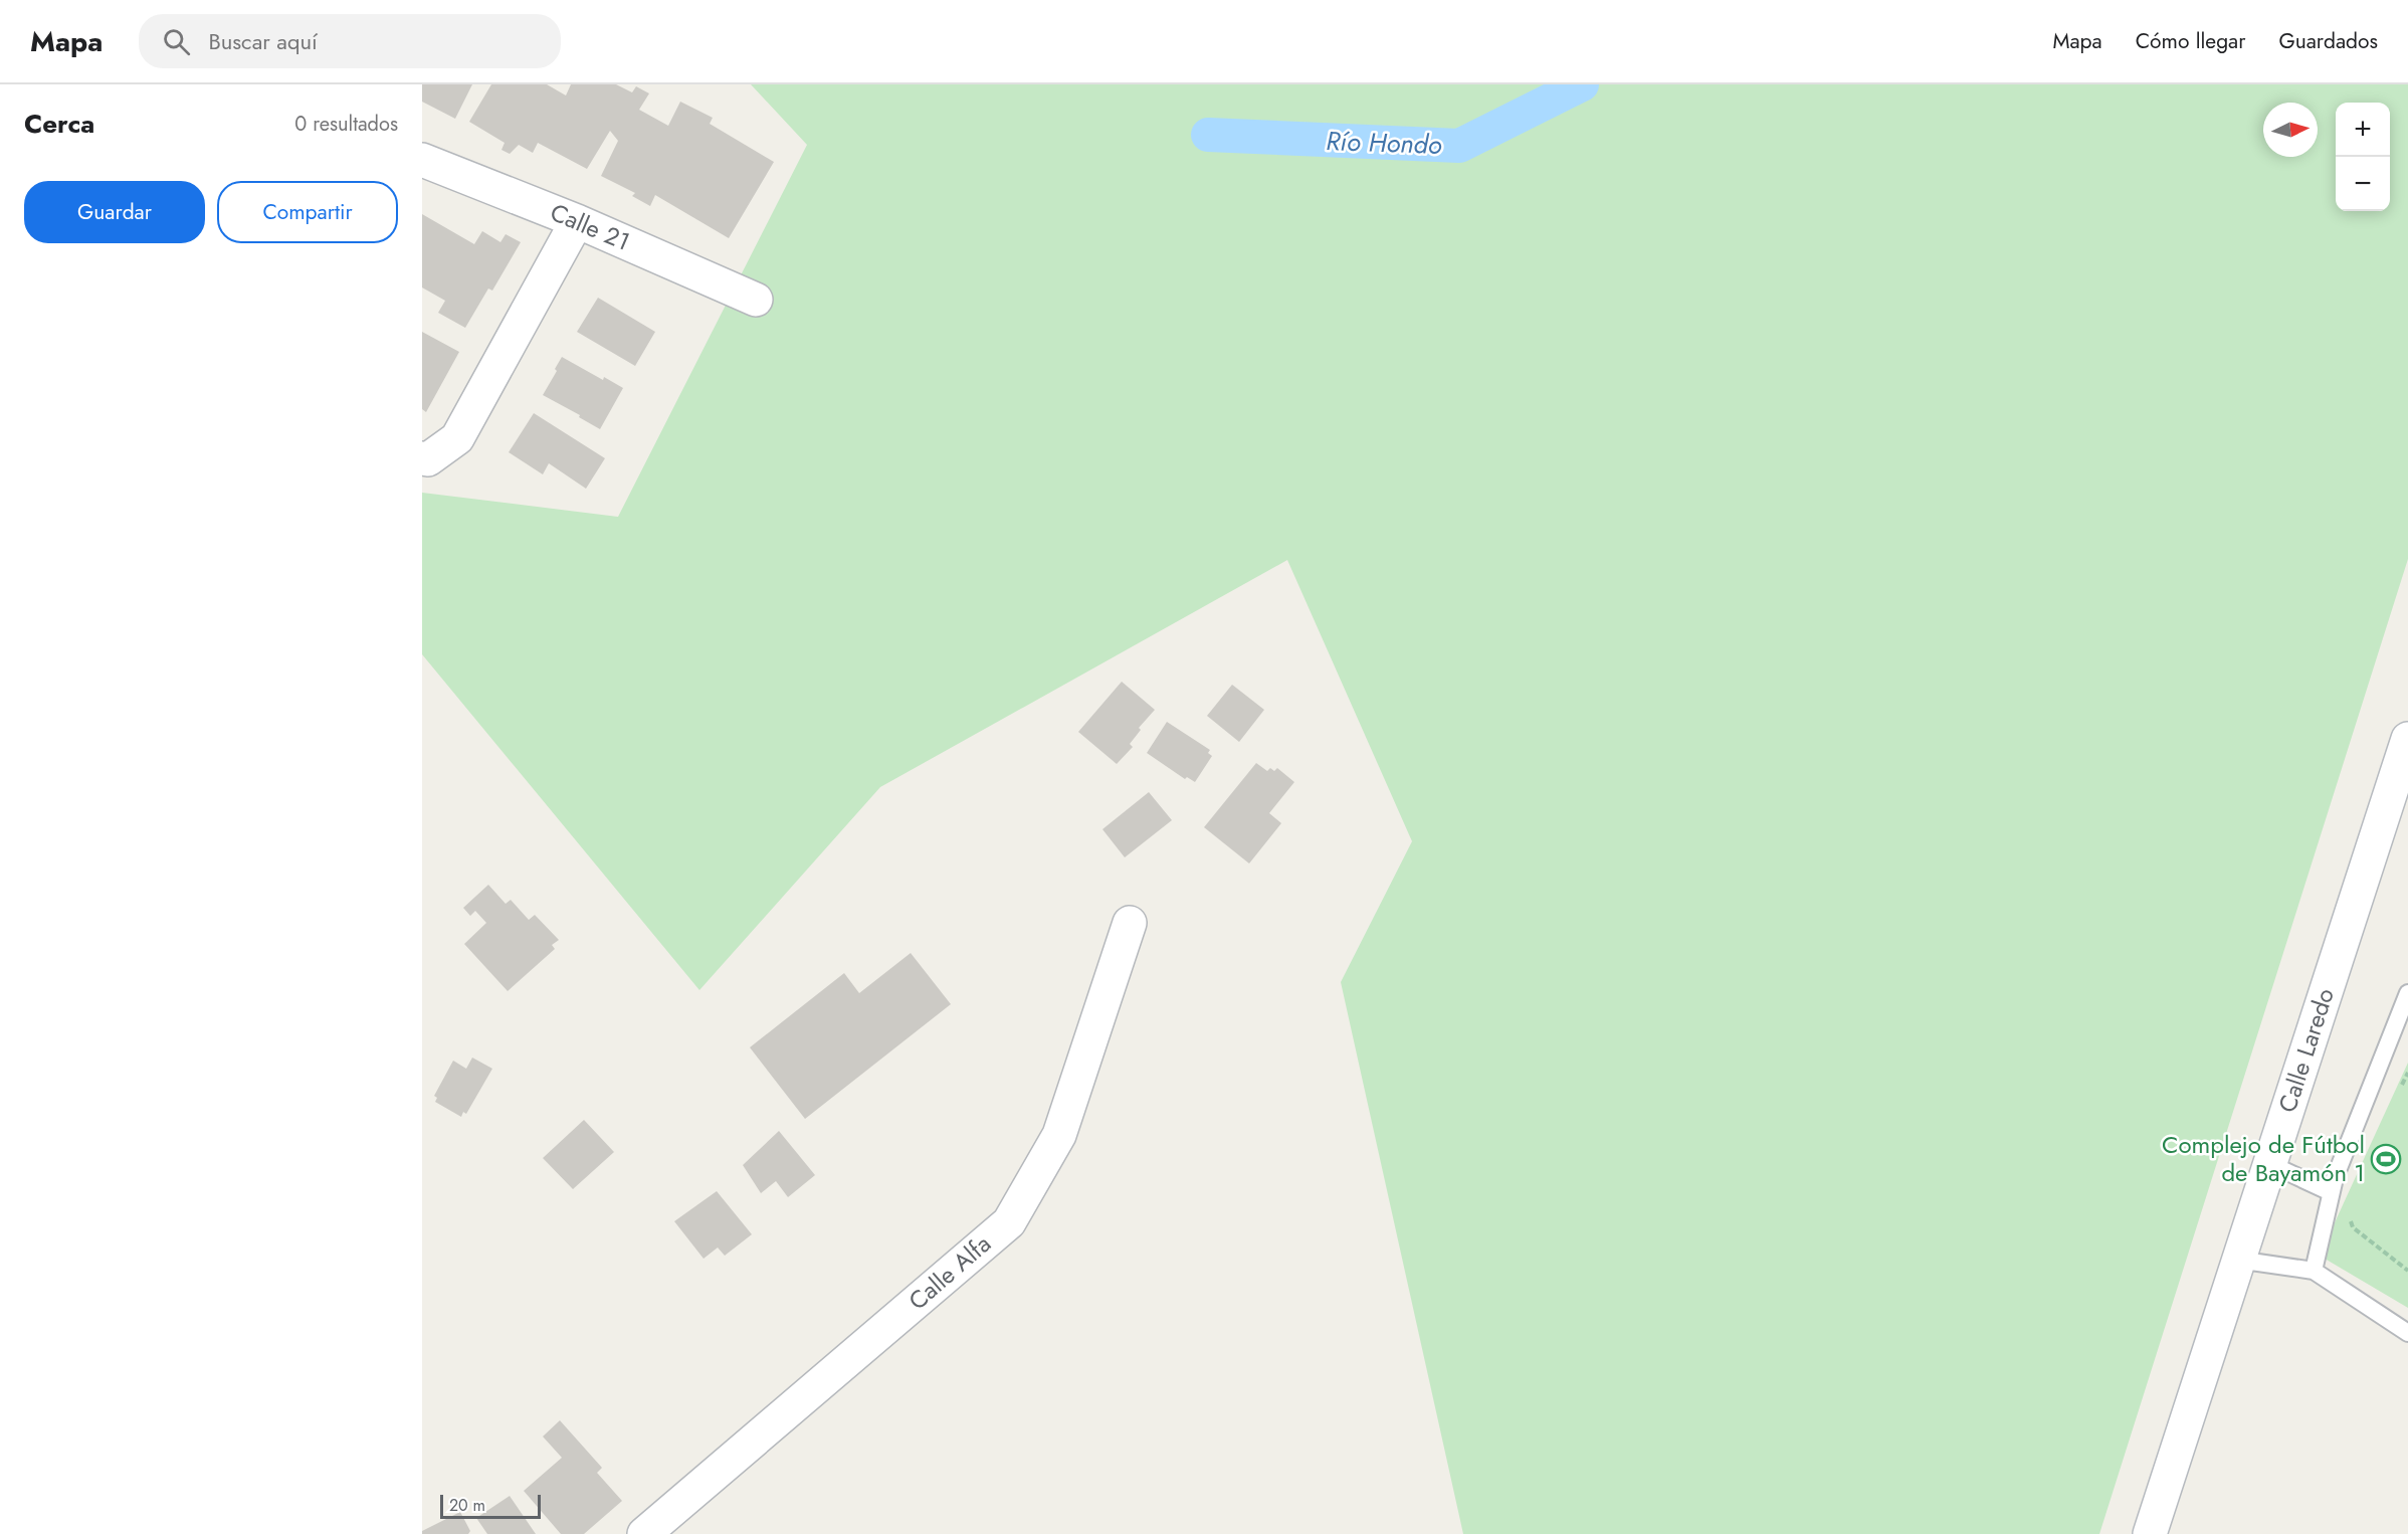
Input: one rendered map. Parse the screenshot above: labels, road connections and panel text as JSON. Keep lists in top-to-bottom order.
{
  "streets": {
    "street": ["Calle 21", "Calle Laredo", "Calle Alfa"]
  },
  "water": ["Río Hondo"],
  "places": {
    "sports": ["Complejo de Fútbol de Bayamón 1"]
  },
  "scale_bar": "20 m",
  "north": "right",
  "page": {
    "header": "Mapa",
    "search": "Buscar aquí",
    "nav": ["Mapa", "Cómo llegar", "Guardados"],
    "heading": ["Cerca", "0 resultados"],
    "map_buttons": ["+", "−"],
    "buttons": ["Guardar", "Compartir"],
    "scale": "20 m"
  }
}
